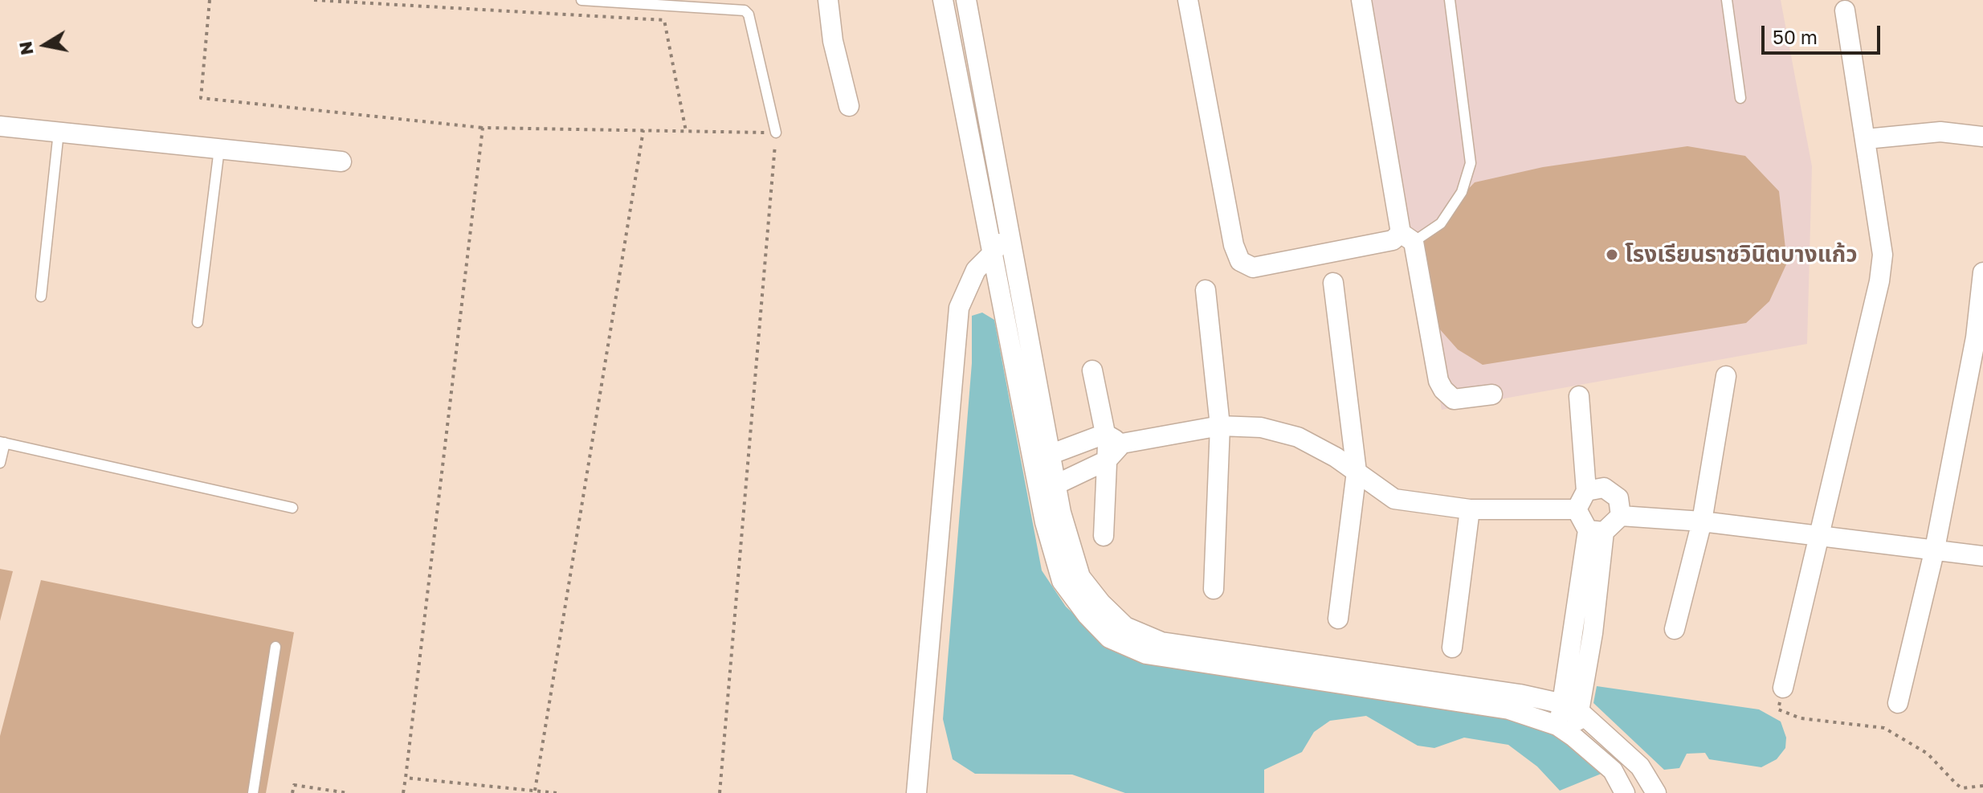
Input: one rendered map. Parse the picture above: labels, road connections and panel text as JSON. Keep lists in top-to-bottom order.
{
  "places": ["โรงเรียนราชวินิตบางแก้ว"],
  "scale_bar": "50 m",
  "north": "left"
}
